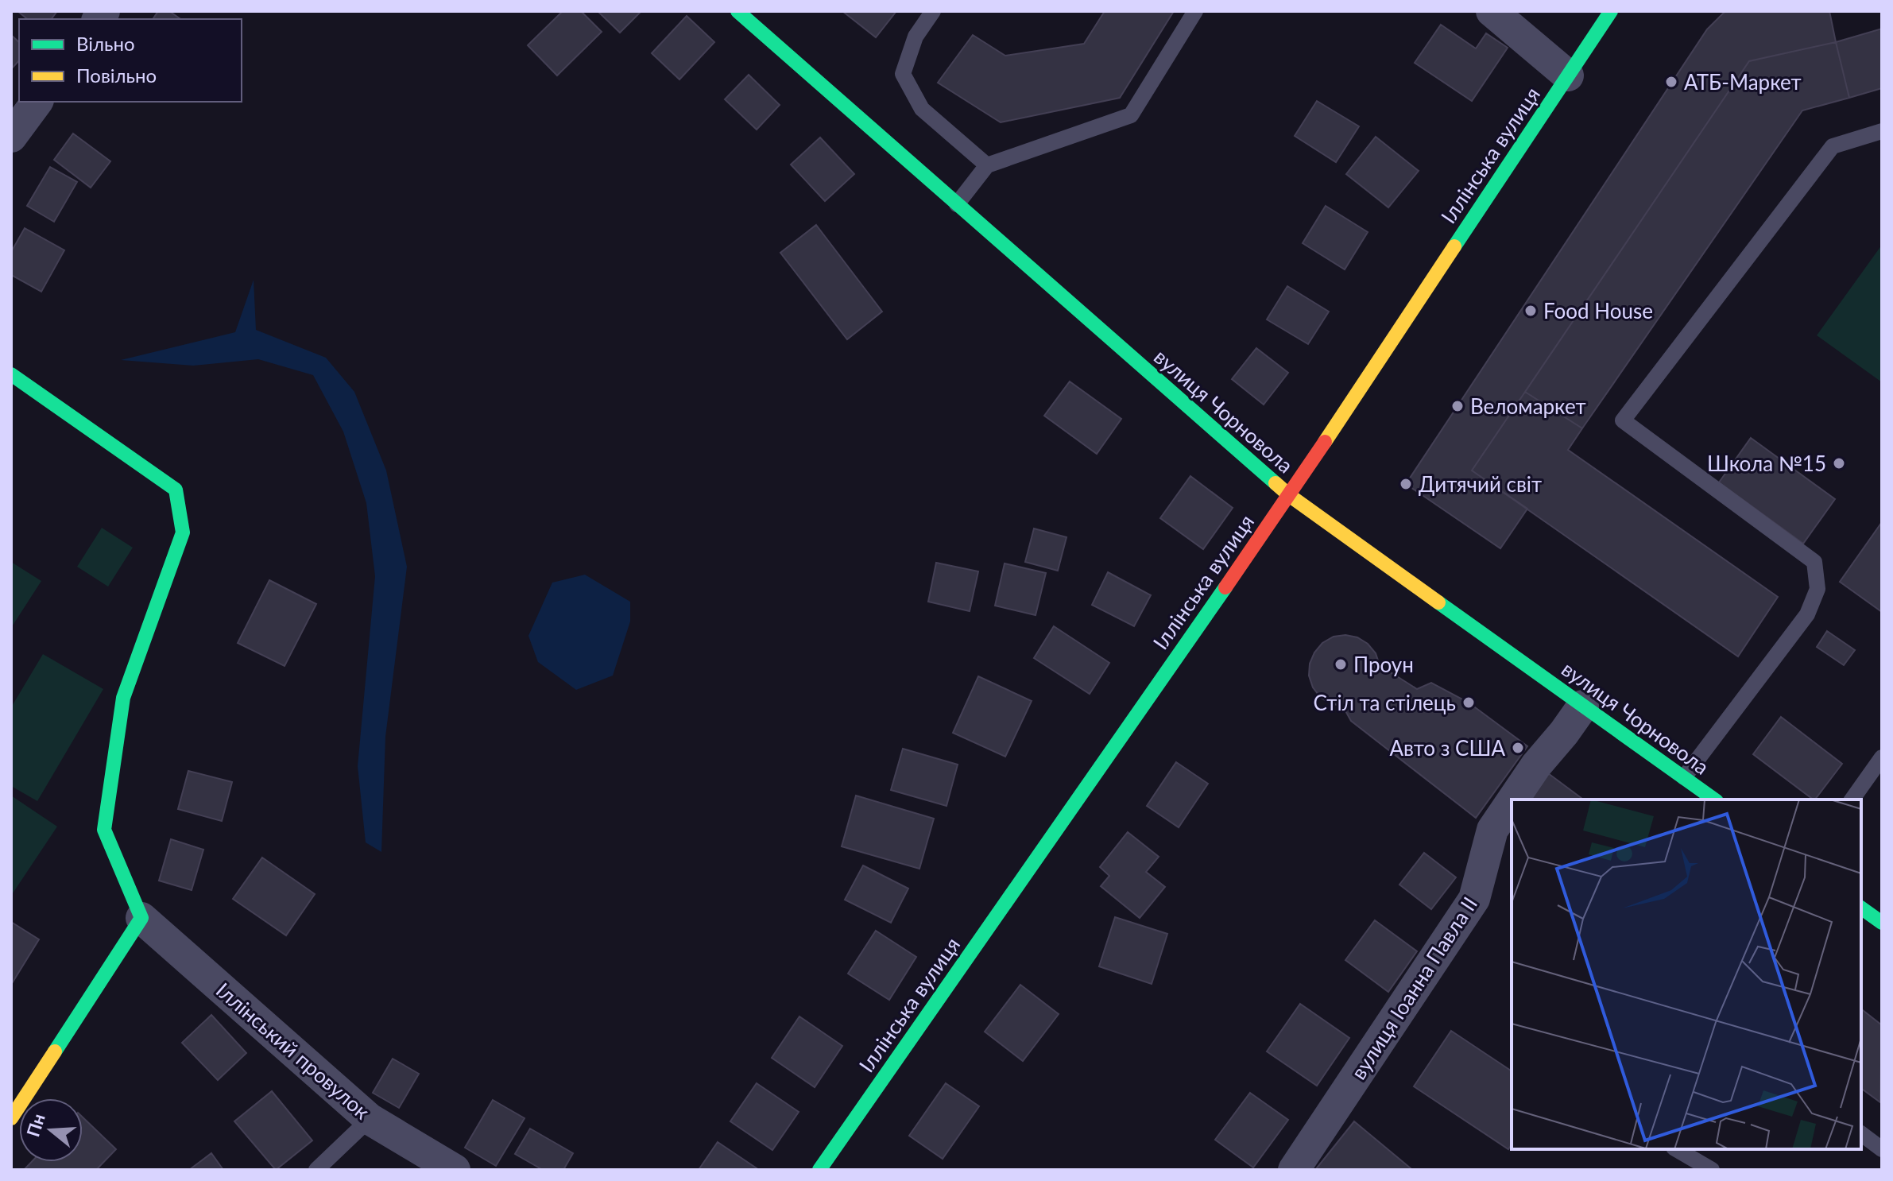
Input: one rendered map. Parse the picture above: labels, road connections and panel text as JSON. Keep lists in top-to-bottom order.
{
  "streets": {
    "main road": ["Іллінська вулиця", "вулиця Чорновола"],
    "street": ["вулиця Іоанна Павла II", "Іллінський провулок"]
  },
  "crossings": [
    ["Іллінська вулиця", "вулиця Чорновола"],
    ["вулиця Чорновола", "вулиця Іоанна Павла II"]
  ],
  "places": [
    "АТБ-Маркет",
    "Food House",
    "Веломаркет",
    "Школа №15",
    "Дитячий світ",
    "Проун",
    "Стіл та стілець",
    "Авто з США"
  ],
  "legend": ["Вільно", "Повільно"],
  "north": "left"
}
